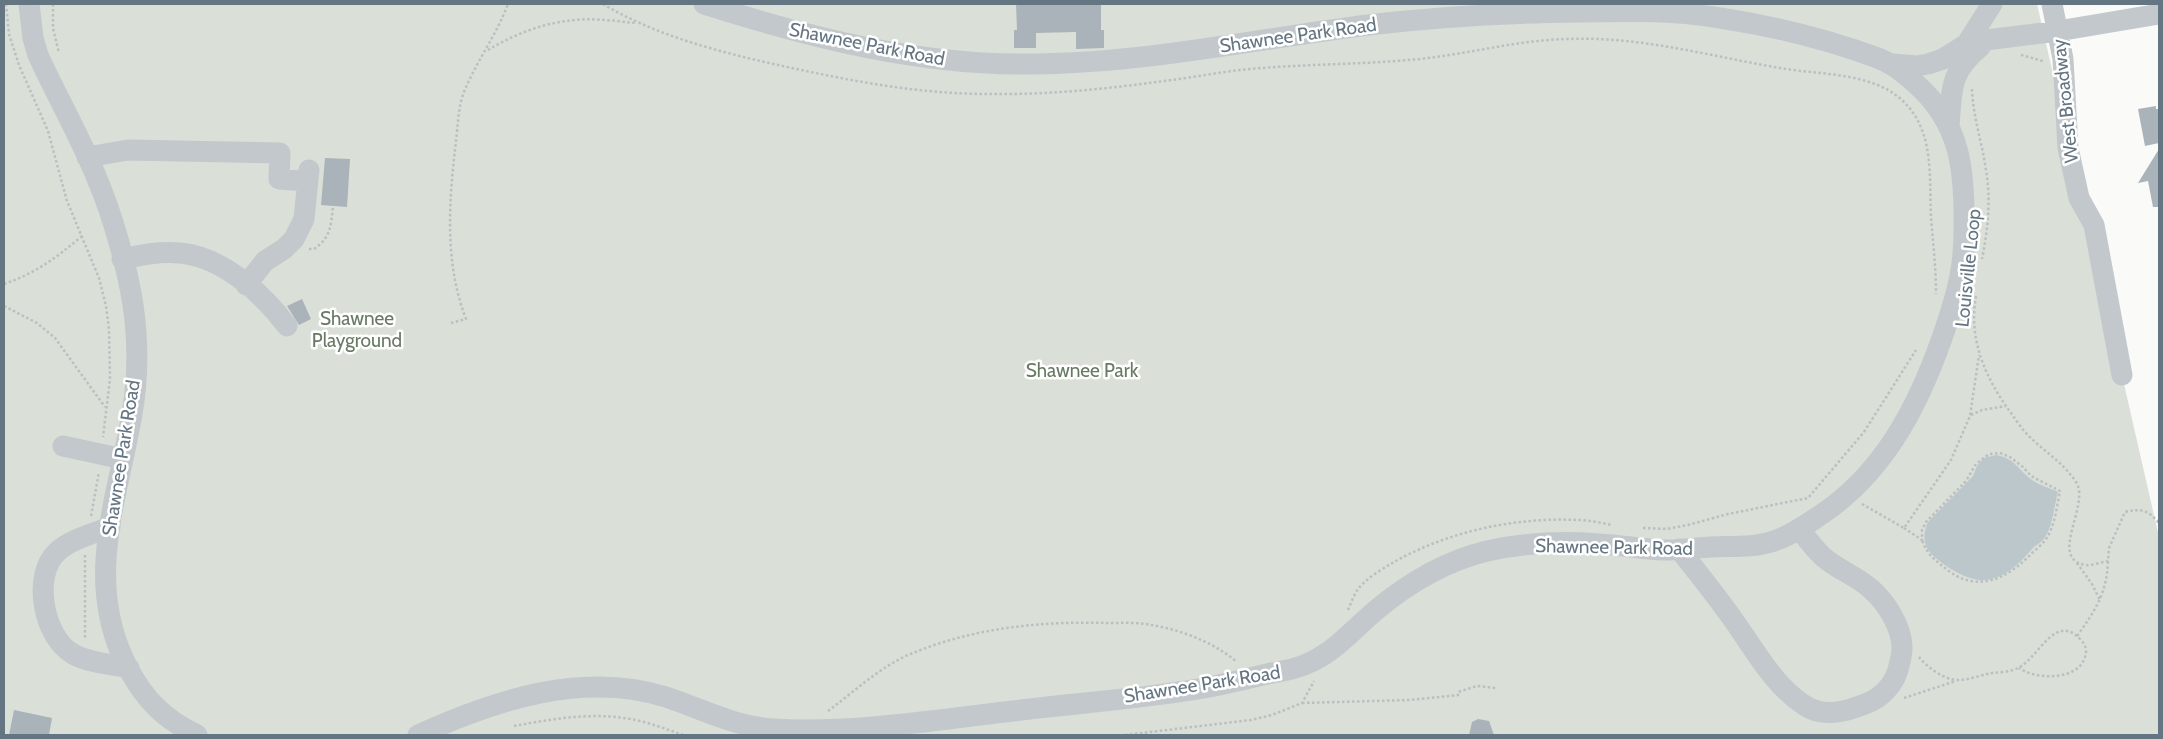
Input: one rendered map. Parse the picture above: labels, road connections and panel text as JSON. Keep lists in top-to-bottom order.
{
  "streets": {
    "street": ["Shawnee Park Road", "West Broadway"],
    "path": ["Louisville Loop"]
  },
  "crossings": [
    ["Shawnee Park Road", "West Broadway"]
  ],
  "parks": ["Shawnee Playground", "Shawnee Park"]
}
